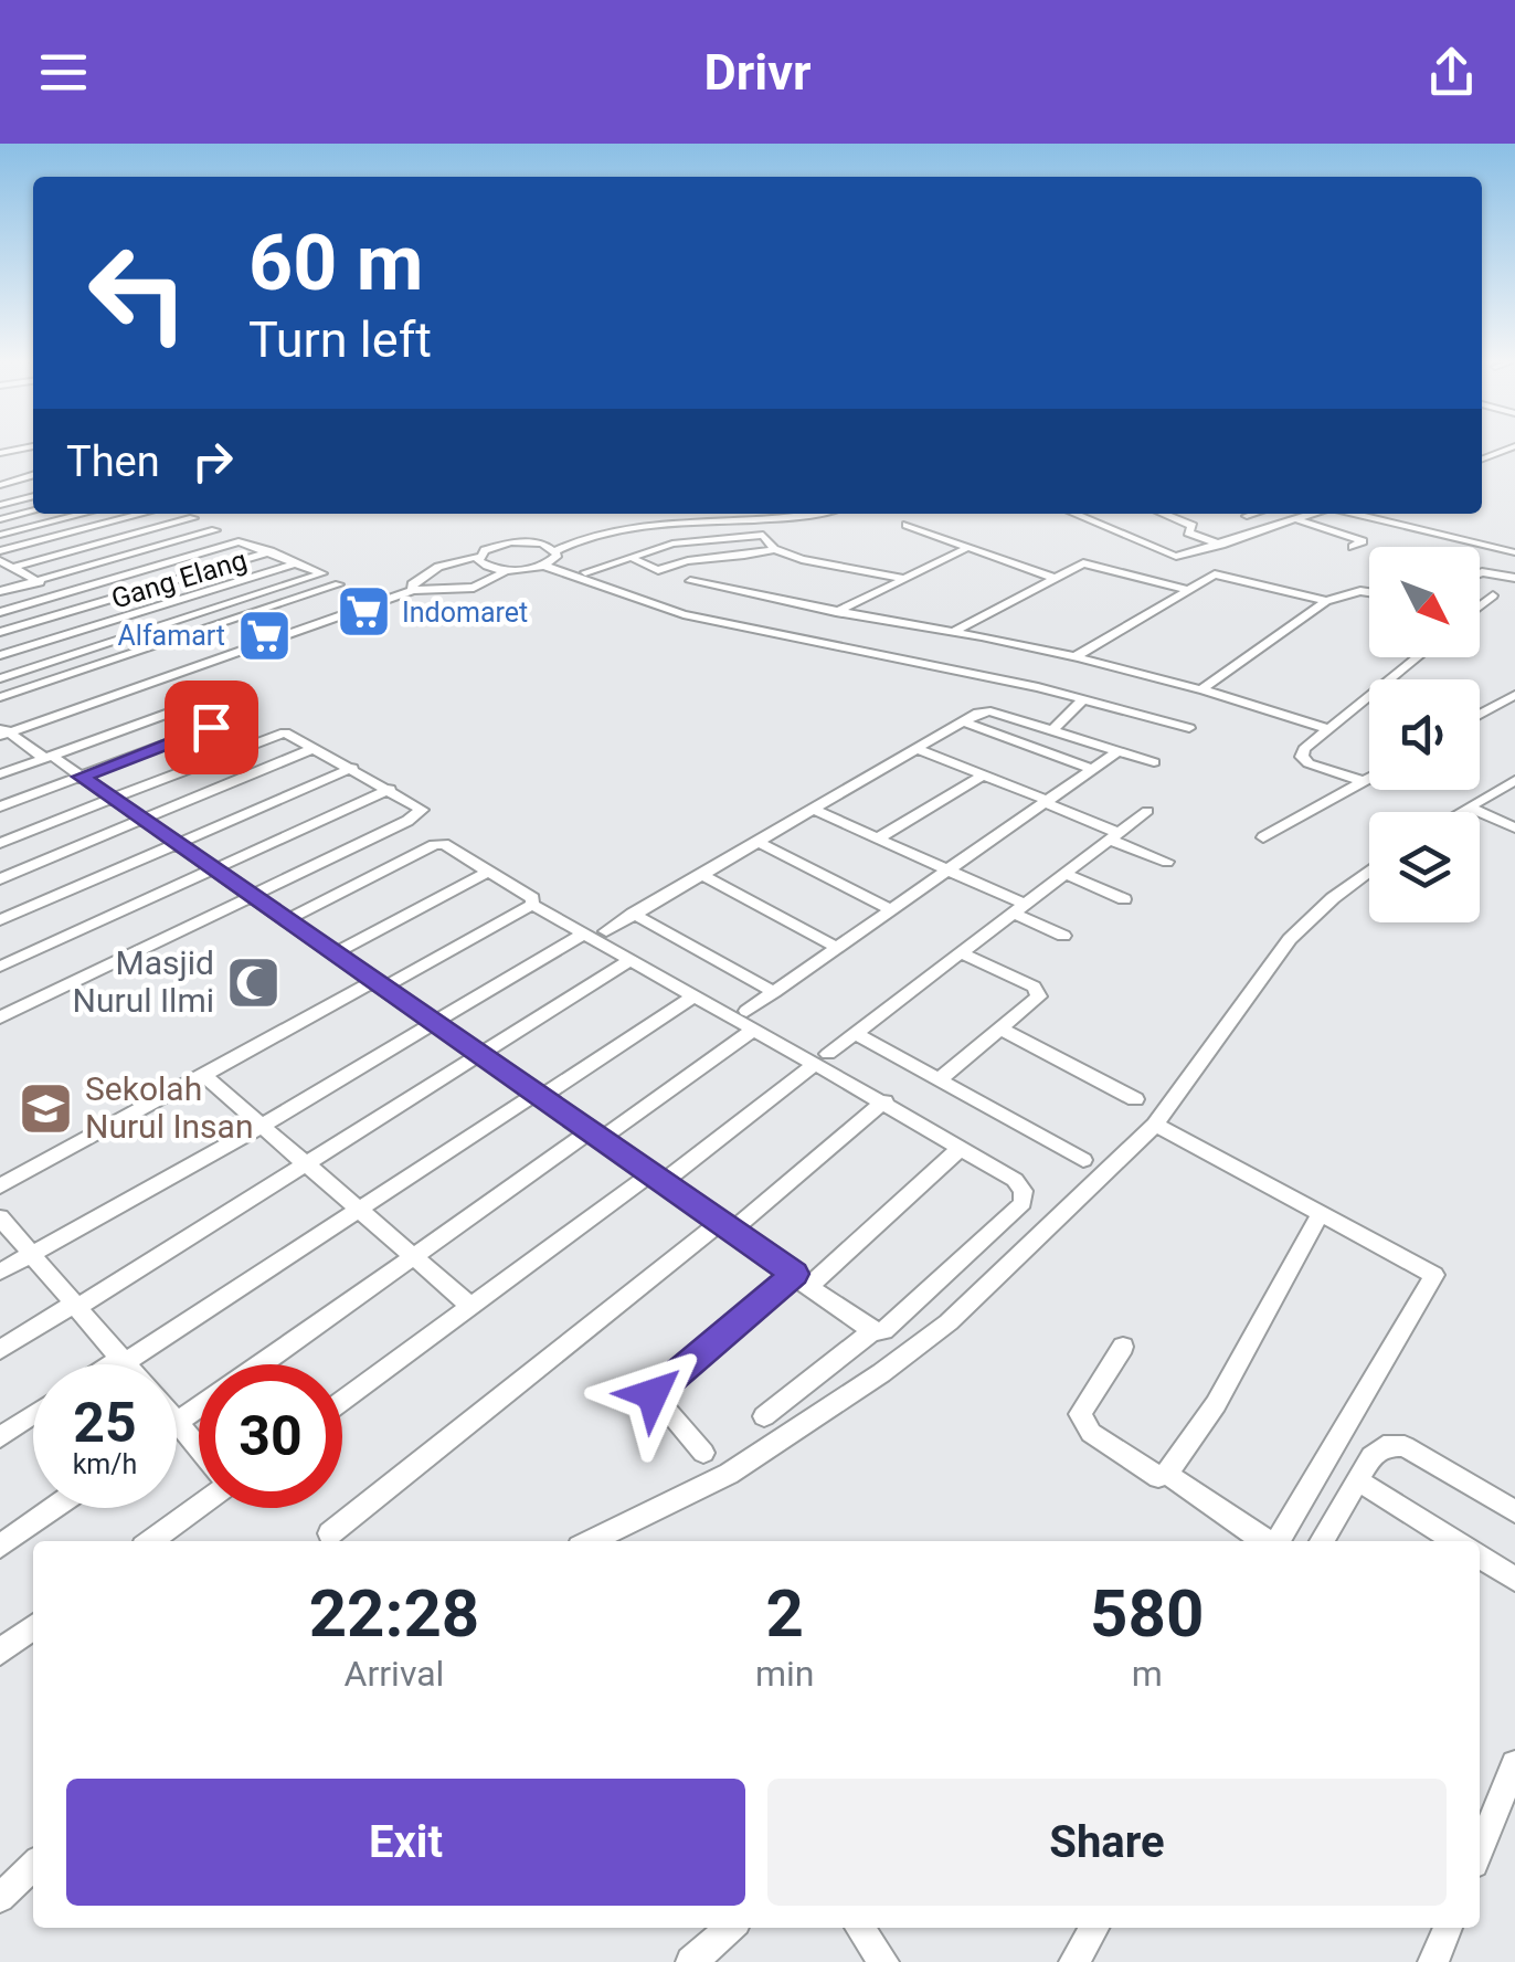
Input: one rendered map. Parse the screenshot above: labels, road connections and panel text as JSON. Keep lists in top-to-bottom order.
{
  "streets": {
    "street": ["Gang Elang"]
  },
  "places": {
    "supermarket": ["Indomaret", "Alfamart"],
    "mosque": ["Masjid Nurul Ilmi"],
    "school or university": ["Sekolah Nurul Insan"]
  },
  "north": "bottom right",
  "page": {
    "header": "Drivr",
    "turn": ["60 m", "Turn left"],
    "then": "Then",
    "speed": "25 km/h",
    "limit": "30",
    "eta": [
      "22:28",
      "Arrival",
      "2",
      "min",
      "580",
      "m"
    ],
    "buttons": ["Exit", "Share"]
  }
}
